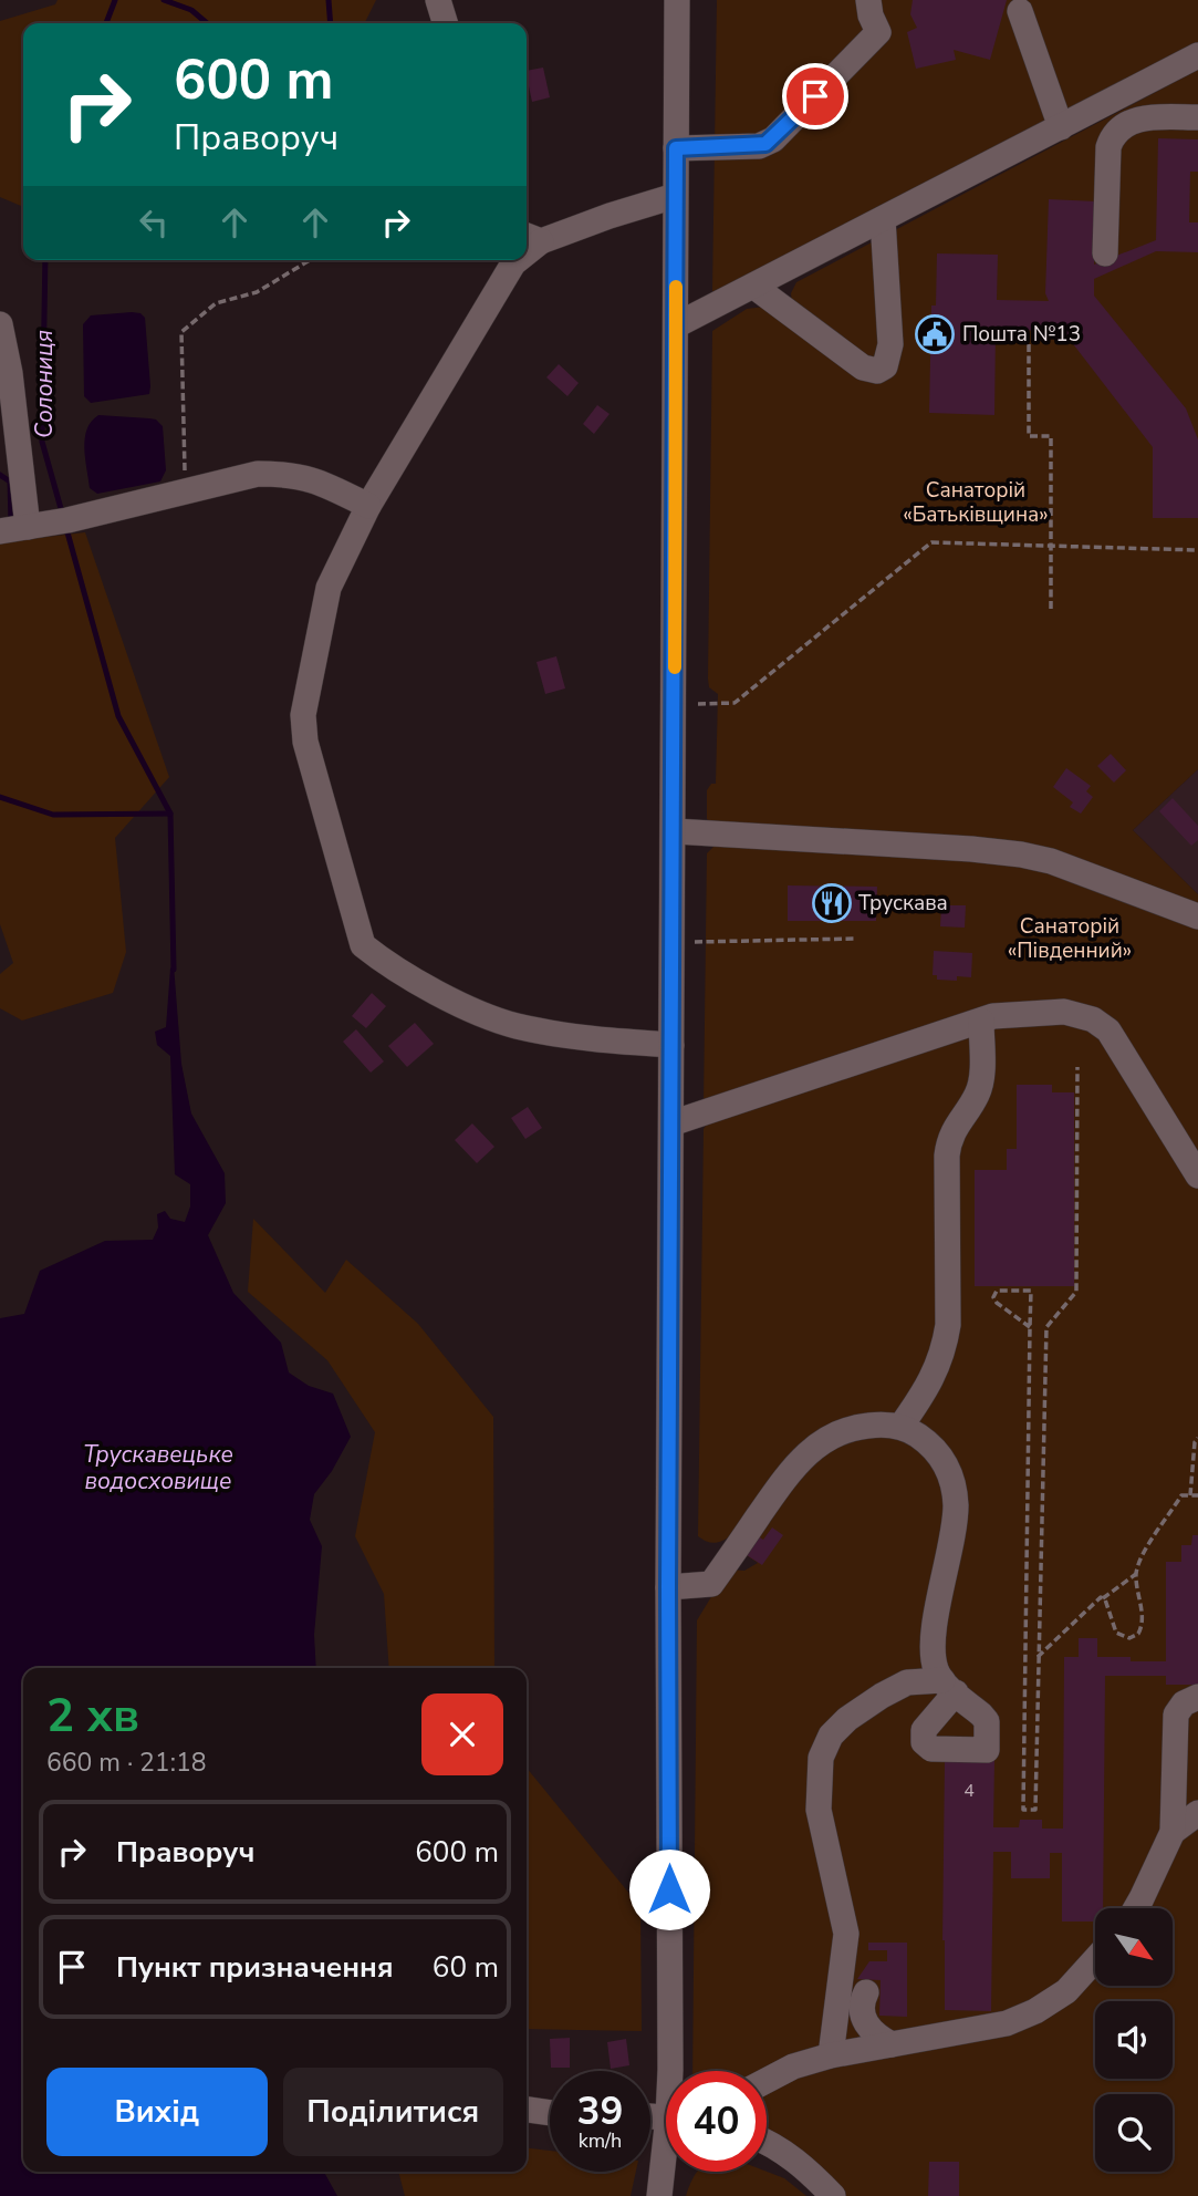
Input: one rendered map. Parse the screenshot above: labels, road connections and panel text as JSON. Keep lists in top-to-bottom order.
{
  "water": ["Солониця", "Трускавецьке водосховище"],
  "parks": ["Санаторій «Батьківщина»", "Санаторій «Південний»"],
  "places": {
    "public building": ["Пошта №13"],
    "restaurant": ["Трускава"]
  },
  "house_numbers": ["4"],
  "north": "bottom right",
  "page": {
    "turn": ["600 m", "Праворуч"],
    "heading": ["2 хв", "660 m · 21:18"],
    "list": [
      {
        "name": "Праворуч",
        "value": "600 m"
      },
      {
        "name": "Пункт призначення",
        "value": "60 m"
      }
    ],
    "buttons": ["Вихід", "Поділитися"],
    "speed": "39 km/h",
    "limit": "40"
  }
}
